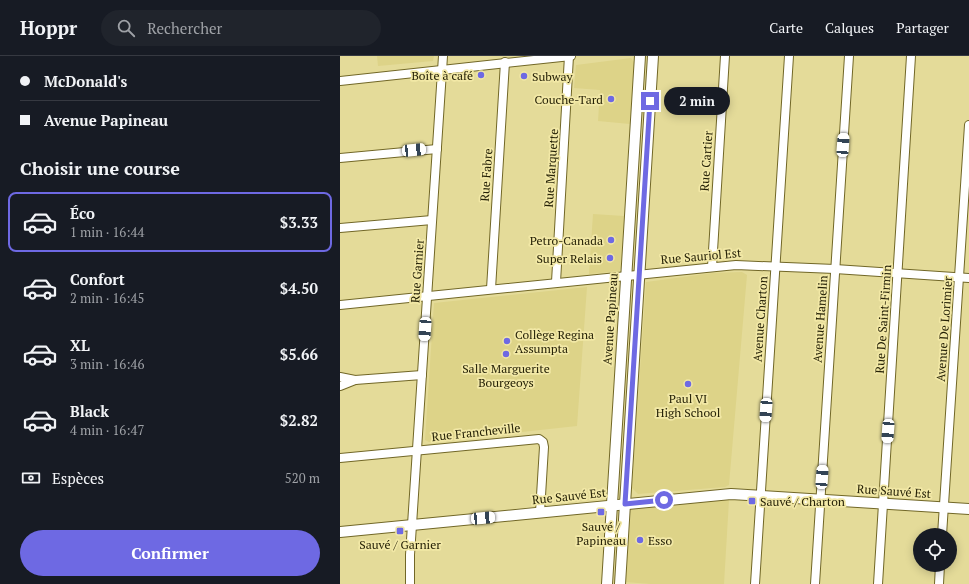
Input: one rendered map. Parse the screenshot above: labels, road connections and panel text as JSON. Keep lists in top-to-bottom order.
{
  "streets": {
    "main road": ["Avenue Papineau", "Rue Sauvé Est"],
    "street": [
      "Rue Cartier",
      "Rue Marquette",
      "Rue Fabre",
      "Rue Sauriol Est",
      "Rue Garnier",
      "Avenue Charton",
      "Avenue Hamelin",
      "Rue De Saint-Firmin",
      "Avenue De Lorimier",
      "Rue Francheville"
    ]
  },
  "crossings": [
    ["Rue Cartier", "Rue Sauriol Est"],
    ["Rue Marquette", "Rue Sauriol Est"],
    ["Rue Fabre", "Rue Sauriol Est"],
    ["Rue Sauriol Est", "Rue Garnier"],
    ["Rue Sauriol Est", "Avenue Papineau"],
    ["Rue Sauriol Est", "Avenue Charton"],
    ["Rue Sauriol Est", "Avenue Hamelin"],
    ["Rue Sauriol Est", "Rue De Saint-Firmin"],
    ["Rue Sauriol Est", "Avenue De Lorimier"],
    ["Rue Garnier", "Rue Francheville"],
    ["Rue Garnier", "Rue Sauvé Est"],
    ["Avenue Papineau", "Rue Sauvé Est"],
    ["Avenue Charton", "Rue Sauvé Est"],
    ["Avenue Hamelin", "Rue Sauvé Est"],
    ["Rue De Saint-Firmin", "Rue Sauvé Est"],
    ["Avenue De Lorimier", "Rue Sauvé Est"],
    ["Rue Francheville", "Rue Sauvé Est"]
  ],
  "places": {
    "other": [
      "Boîte à café",
      "Subway",
      "Couche-Tard",
      "Petro-Canada",
      "Super Relais",
      "Collège Regina Assumpta",
      "Salle Marguerite Bourgeoys",
      "Paul VI High School",
      "Esso"
    ],
    "transit": ["Sauvé / Charton", "Sauvé / Papineau", "Sauvé / Garnier"]
  },
  "page": {
    "header": "Hoppr",
    "search": "Rechercher",
    "nav": ["Carte", "Calques", "Partager"],
    "banner": ["McDonald's", "Avenue Papineau"],
    "bubble": "2 min",
    "heading": "Choisir une course",
    "list": [
      {
        "name": "Éco",
        "note": "1 min · 16:44",
        "value": "$3.33"
      },
      {
        "name": "Confort",
        "note": "2 min · 16:45",
        "value": "$4.50"
      },
      {
        "name": "XL",
        "note": "3 min · 16:46",
        "value": "$5.66"
      },
      {
        "name": "Black",
        "note": "4 min · 16:47",
        "value": "$2.82"
      }
    ],
    "pay": ["Espèces", "520 m"],
    "buttons": "Confirmer"
  }
}
